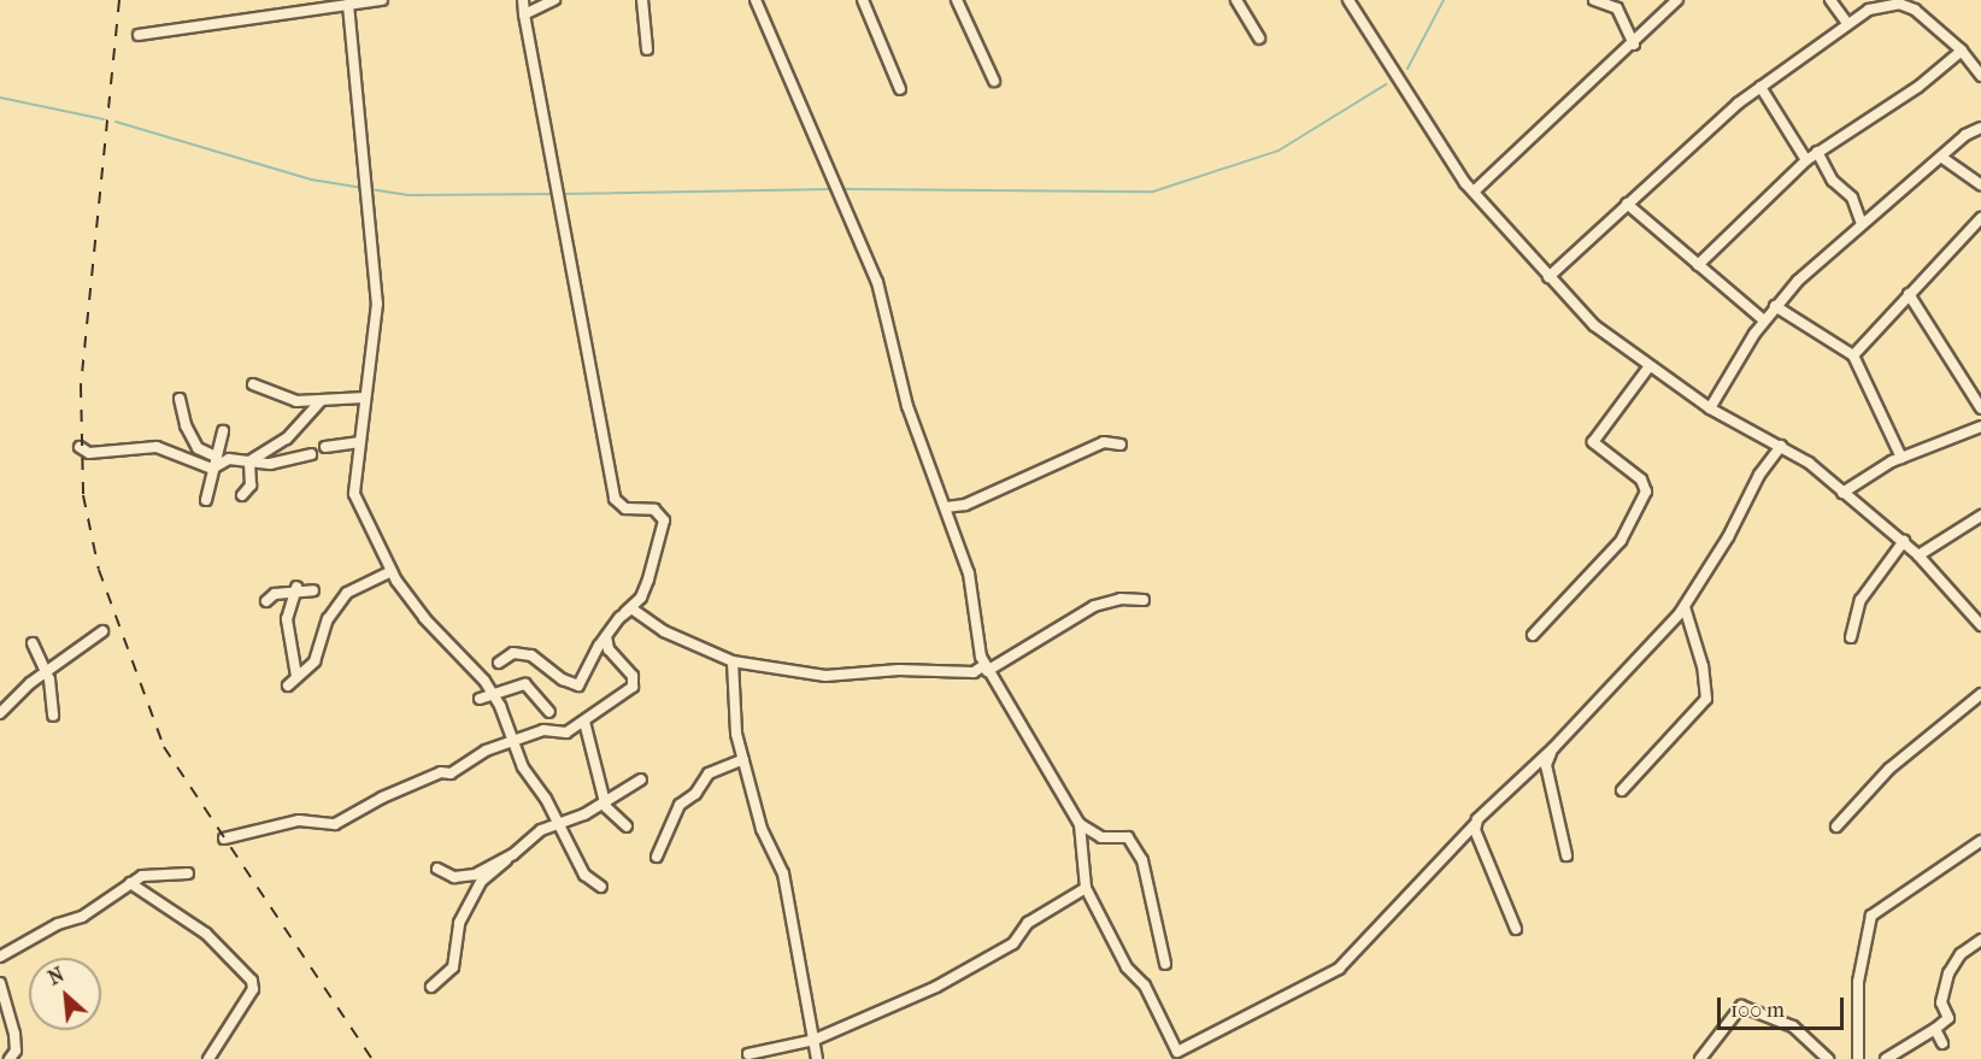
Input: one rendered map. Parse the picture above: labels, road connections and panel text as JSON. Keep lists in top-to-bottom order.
{
  "scale_bar": "100 m",
  "north": "top left"
}
